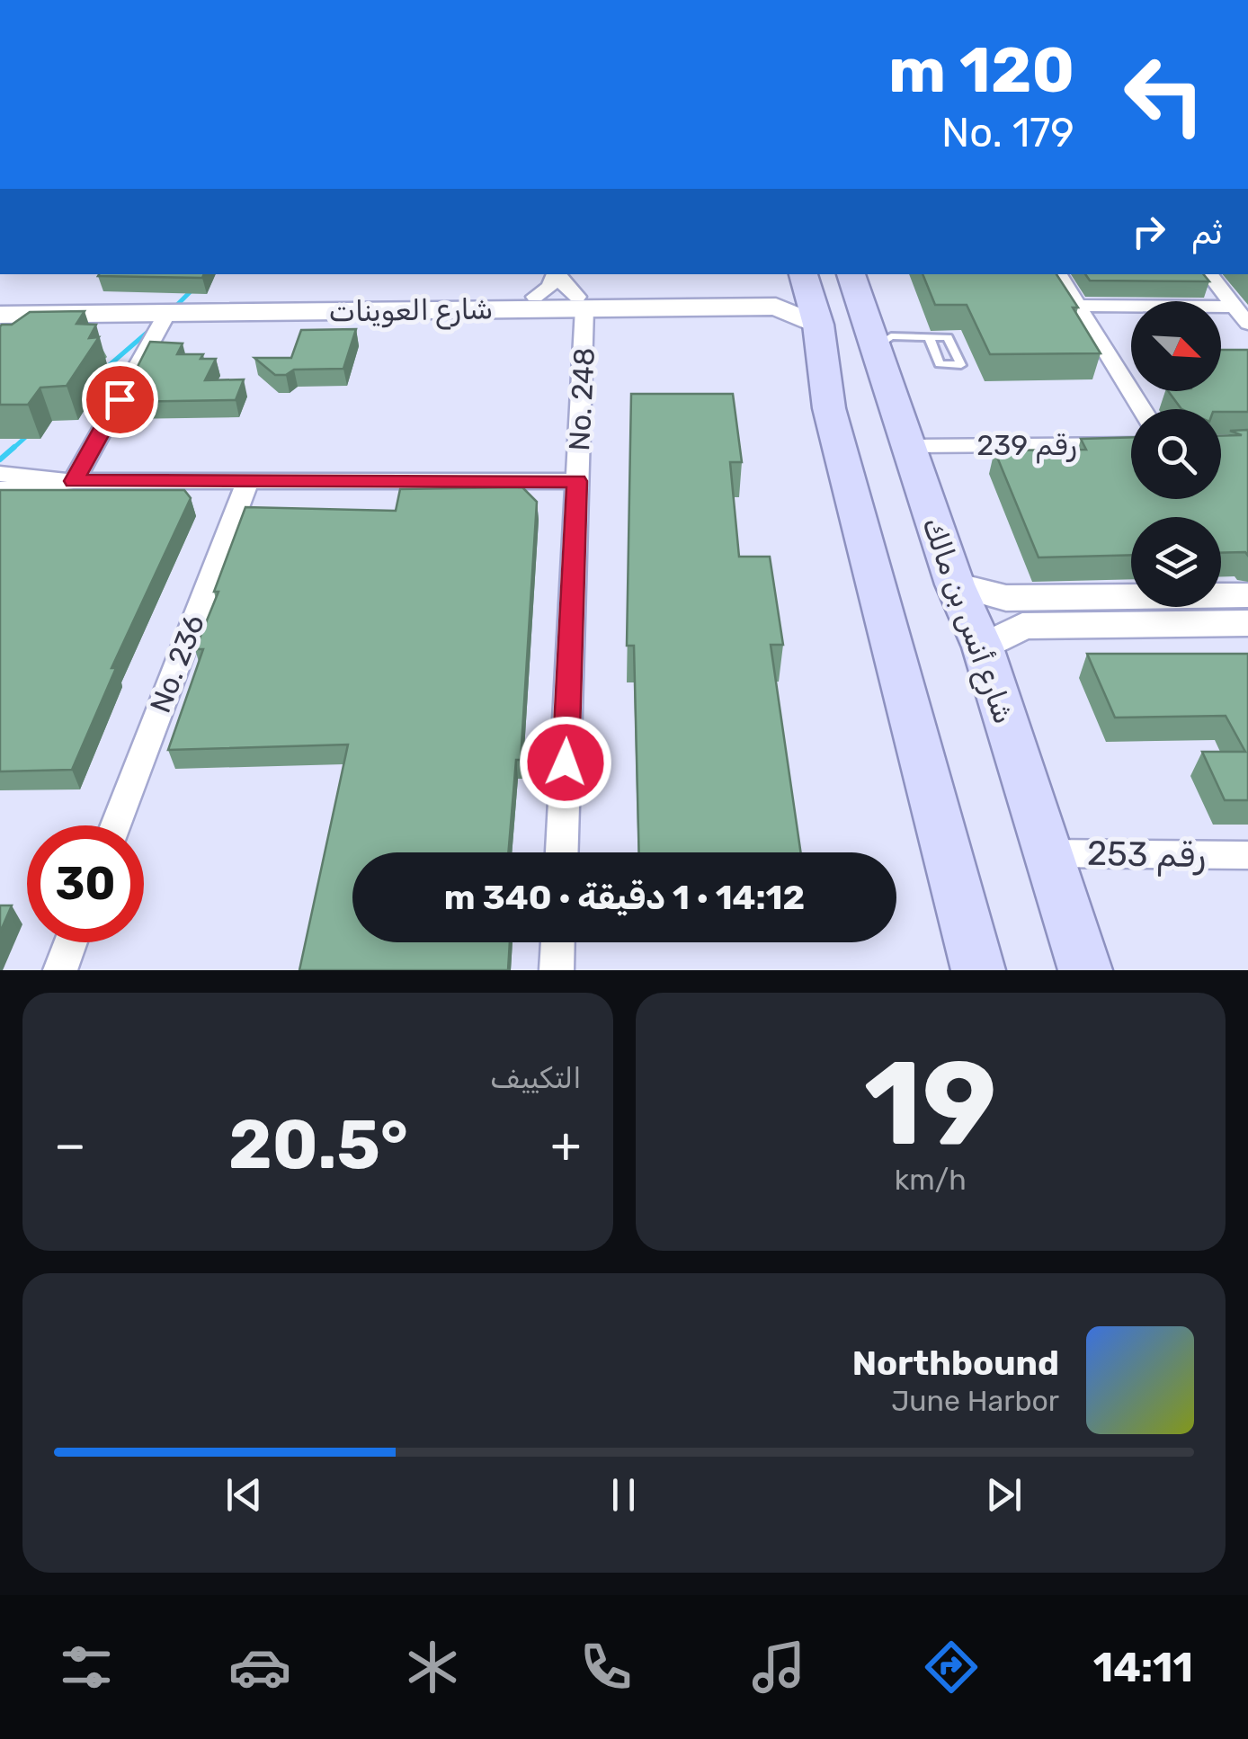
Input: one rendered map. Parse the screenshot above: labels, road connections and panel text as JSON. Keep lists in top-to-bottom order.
{
  "streets": {
    "main road": ["شارع أنس بن مالك"],
    "street": [
      "شارع العوينات",
      "No. 248",
      "رقم 239",
      "No. 236",
      "رقم 253"
    ]
  },
  "crossings": [
    ["شارع العوينات", "No. 248"],
    ["رقم 239", "شارع أنس بن مالك"],
    ["شارع أنس بن مالك", "رقم 253"]
  ],
  "north": "bottom right",
  "page": {
    "turn": ["120 m", "No. 179"],
    "then": "ثم",
    "limit": "30",
    "trip": "14:12 · 1 دقيقة · 340 m",
    "tile": [
      ["19", "km/h"],
      "التكييف"
    ],
    "heat": ["−", "20.5°", "+"],
    "song": ["Northbound", "June Harbor"],
    "tabs": "14:11"
  }
}
